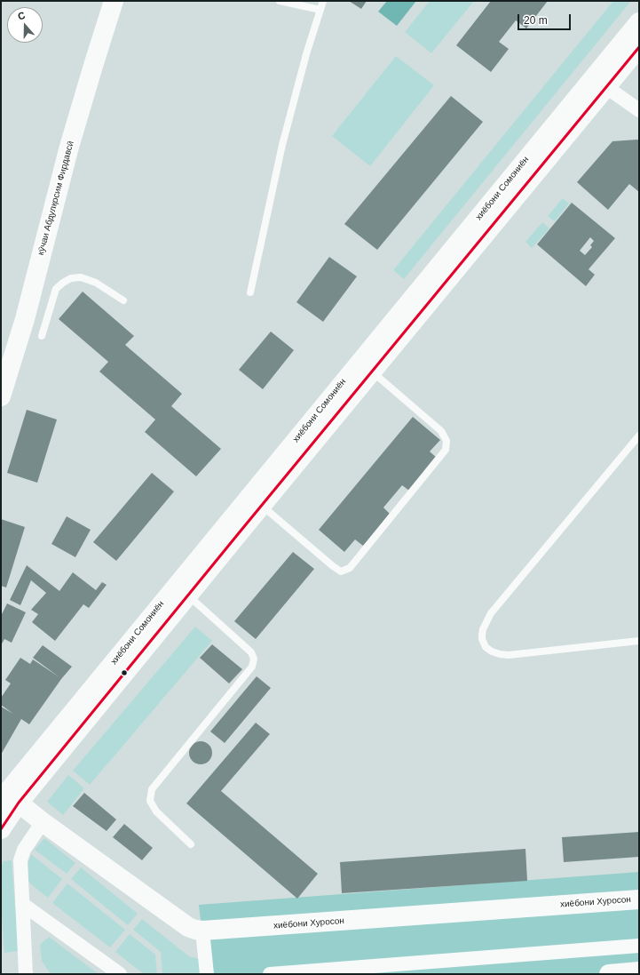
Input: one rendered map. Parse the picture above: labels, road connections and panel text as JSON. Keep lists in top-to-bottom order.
{
  "streets": {
    "main road": ["хиёбони Сомониён", "кӯчаи Абдулқосим Фирдавсӣ", "хиёбони Хуросон"]
  },
  "crossings": [
    ["хиёбони Сомониён", "хиёбони Хуросон"]
  ],
  "scale_bar": "20 m",
  "north": "top"
}
